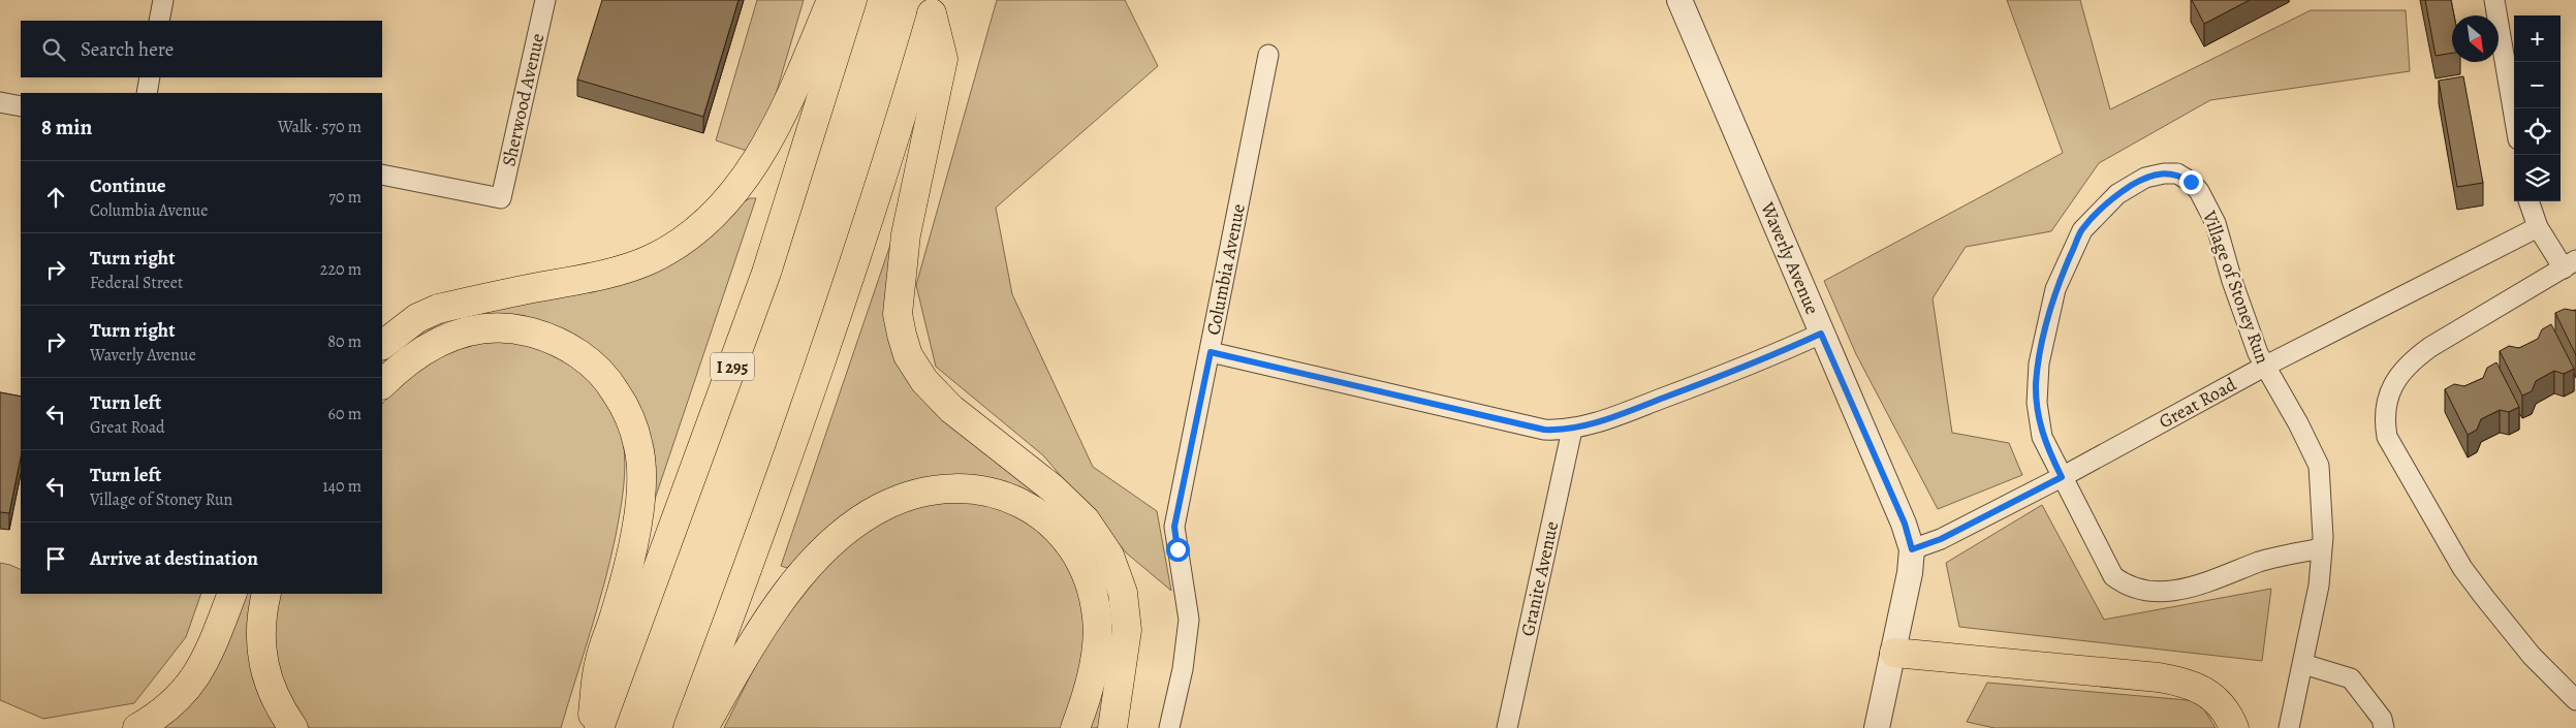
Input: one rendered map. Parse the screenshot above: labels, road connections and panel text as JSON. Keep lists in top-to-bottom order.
{
  "streets": {
    "highway": ["I 295"],
    "street": [
      "Sherwood Avenue",
      "Waverly Avenue",
      "Columbia Avenue",
      "Village of Stoney Run",
      "Great Road",
      "Granite Avenue"
    ]
  },
  "crossings": [
    ["Waverly Avenue", "Great Road"],
    ["Village of Stoney Run", "Great Road"]
  ],
  "north": "bottom right",
  "page": {
    "map_buttons": ["+", "−"],
    "search": "Search here",
    "heading": ["8 min", "Walk · 570 m"],
    "list": [
      ["Continue", "Columbia Avenue", "70 m"],
      ["Turn right", "Federal Street", "220 m"],
      ["Turn right", "Waverly Avenue", "80 m"],
      ["Turn left", "Great Road", "60 m"],
      ["Turn left", "Village of Stoney Run", "140 m"],
      "Arrive at destination"
    ]
  }
}
